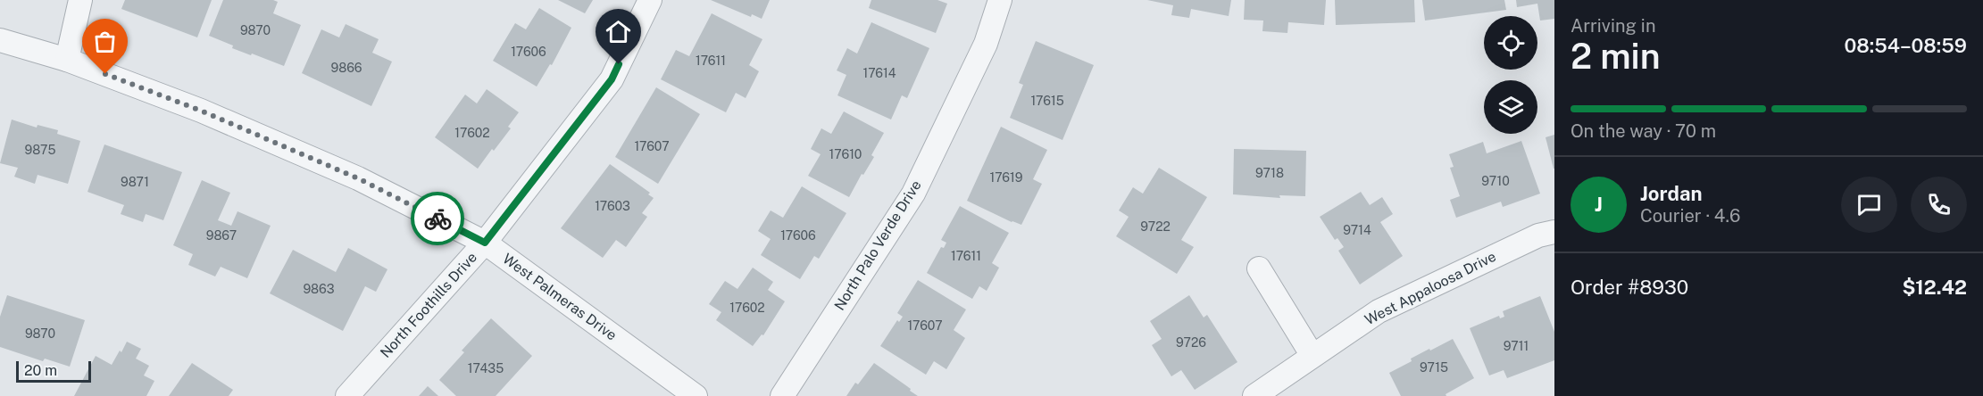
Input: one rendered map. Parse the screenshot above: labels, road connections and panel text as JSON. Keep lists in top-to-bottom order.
{
  "streets": {
    "street": [
      "North Palo Verde Drive",
      "West Appaloosa Drive",
      "West Palmeras Drive",
      "North Foothills Drive"
    ]
  },
  "crossings": [
    ["West Palmeras Drive", "North Foothills Drive"]
  ],
  "house_numbers": [
    "9870",
    "17606",
    "17611",
    "9866",
    "17614",
    "17615",
    "17602",
    "17607",
    "9875",
    "17610",
    "9718",
    "17619",
    "9710",
    "9871",
    "17603",
    "9722",
    "9714",
    "9867",
    "17606",
    "17611",
    "9863",
    "17602",
    "17607",
    "9870",
    "9726",
    "9711",
    "9715",
    "17435"
  ],
  "scale_bar": "20 m",
  "page": {
    "heading": ["2 min", "Arriving in", "08:54–08:59"],
    "panel": [
      "Jordan",
      "Courier · 4.6",
      "Order #8930",
      "$12.42"
    ],
    "bar": "On the way · 70 m",
    "round": "J",
    "scale": "20 m"
  }
}
